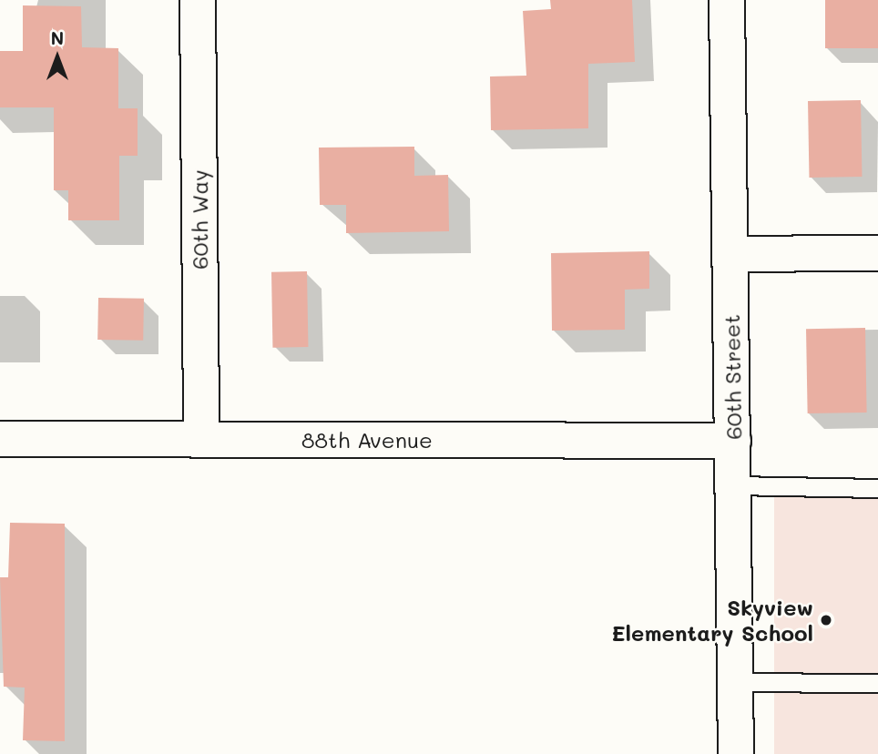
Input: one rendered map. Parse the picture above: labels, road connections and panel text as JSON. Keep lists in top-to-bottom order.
{
  "streets": {
    "street": ["60th Way", "60th Street", "88th Avenue"]
  },
  "crossings": [
    ["60th Way", "88th Avenue"],
    ["60th Street", "88th Avenue"]
  ],
  "places": ["Skyview Elementary School"],
  "north": "top"
}
